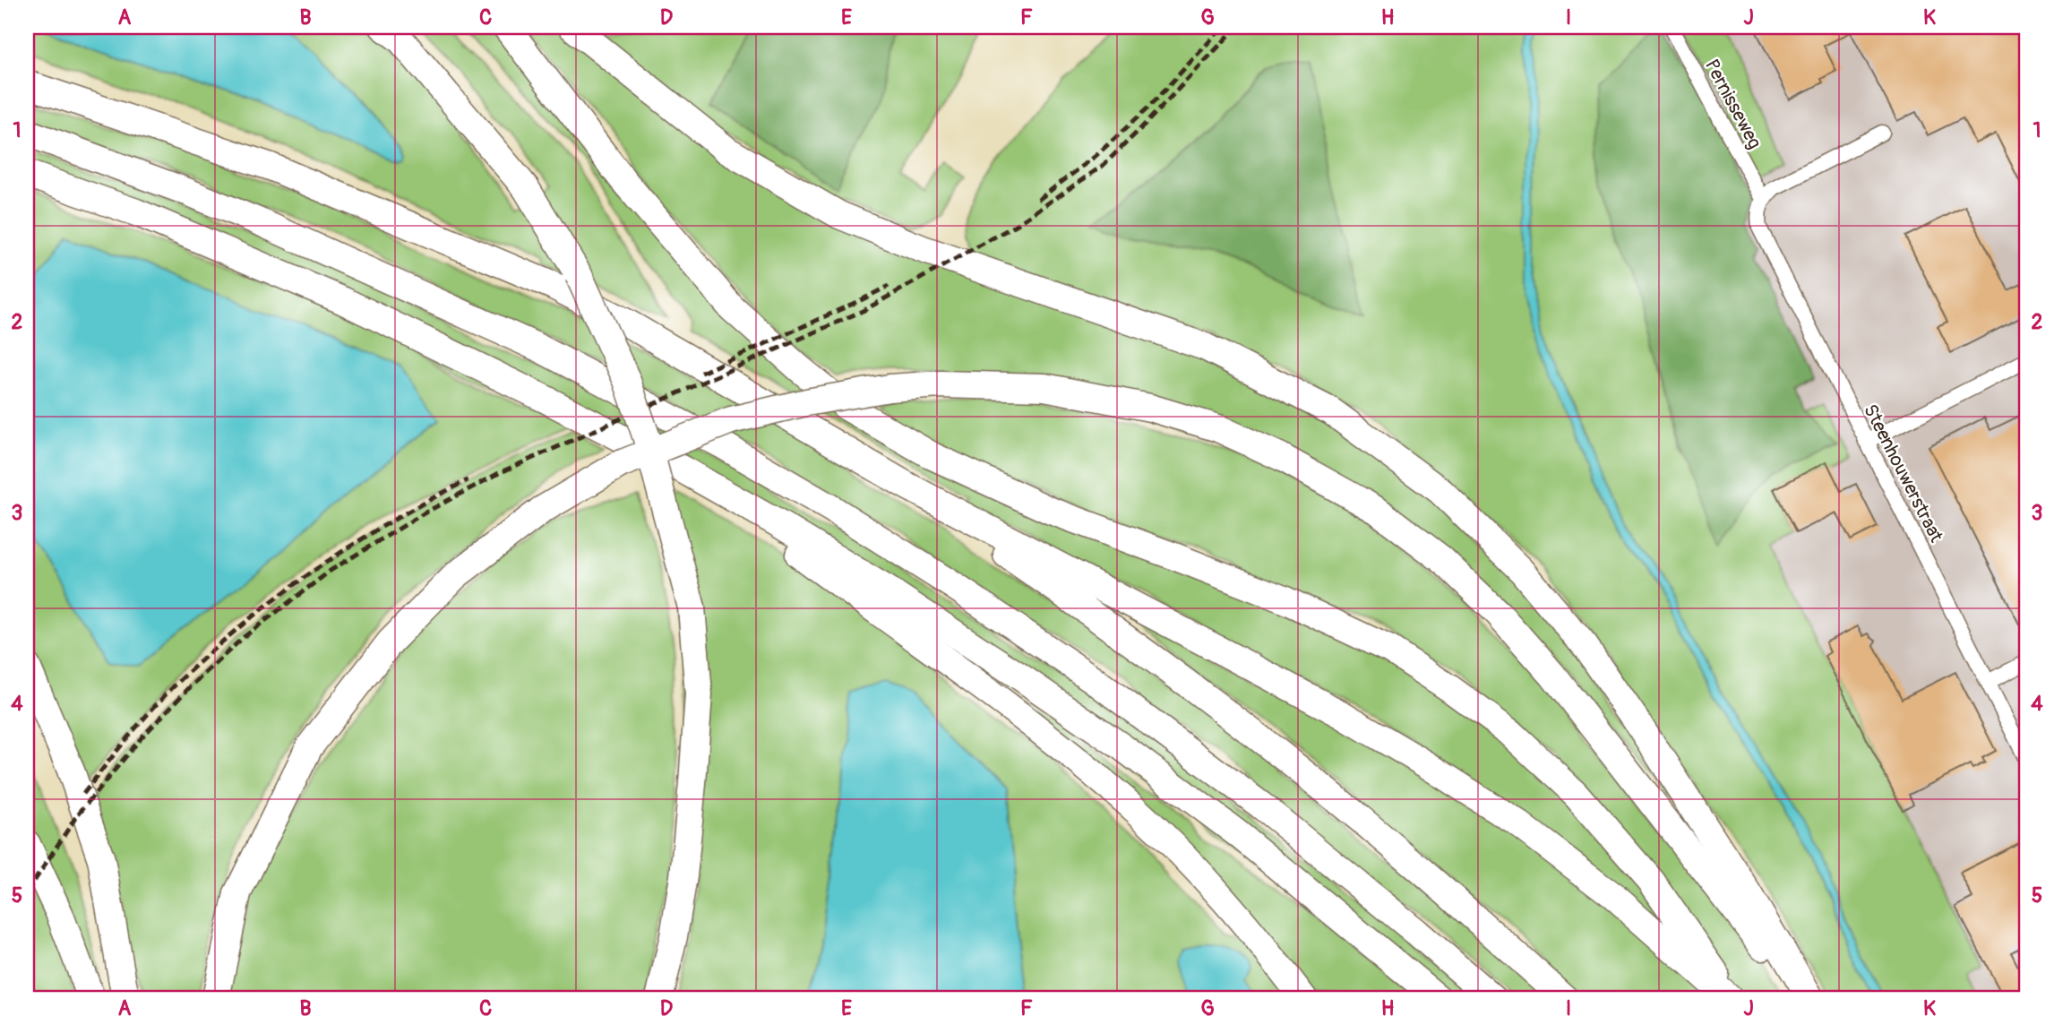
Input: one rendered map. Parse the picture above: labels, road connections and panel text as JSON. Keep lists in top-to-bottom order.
{
  "streets": {
    "street": ["Pernisseweg", "Steenhouwerstraat"]
  },
  "crossings": [
    ["Pernisseweg", "Steenhouwerstraat"]
  ],
  "grid": {
    "columns": [
      "A",
      "B",
      "C",
      "D",
      "E",
      "F",
      "G",
      "H",
      "I",
      "J",
      "K"
    ],
    "rows": [
      "1",
      "2",
      "3",
      "4",
      "5"
    ]
  }
}
